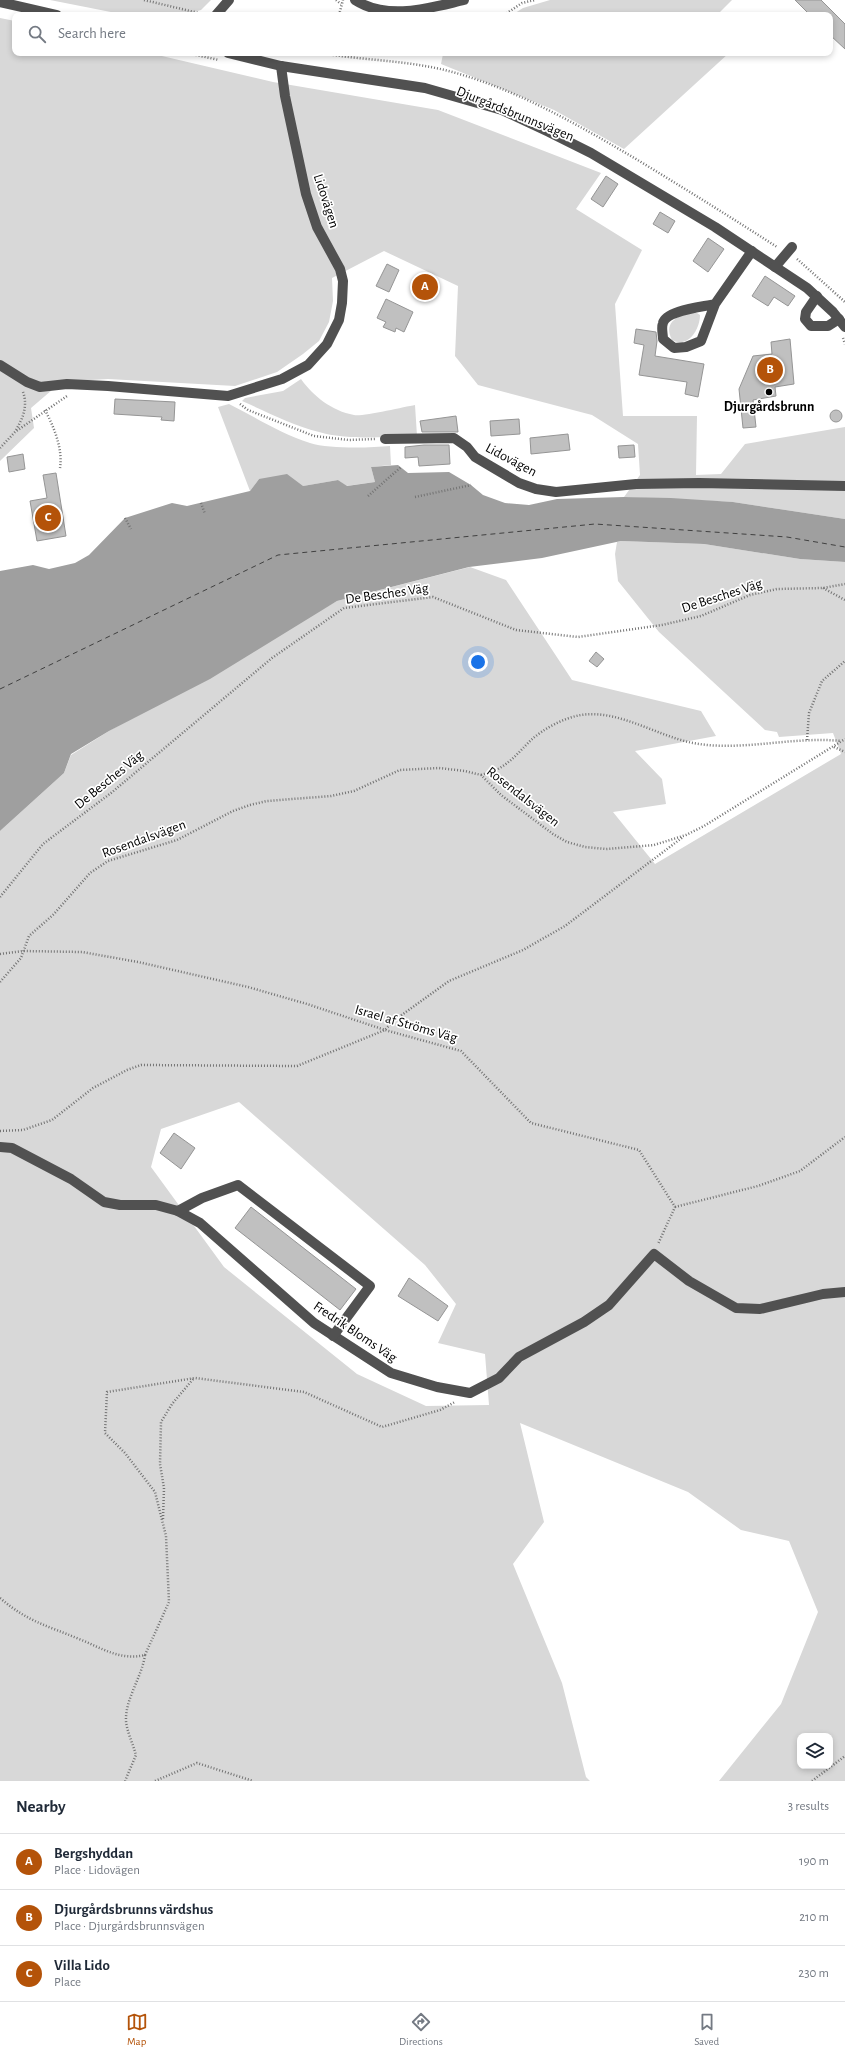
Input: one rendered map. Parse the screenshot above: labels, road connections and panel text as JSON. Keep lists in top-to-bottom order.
{
  "streets": {
    "street": ["Djurgårdsbrunnsvägen", "Lidovägen", "Fredrik Bloms Väg"],
    "path": ["De Besches Väg", "Rosendalsvägen", "Israel af Ströms Väg"]
  },
  "crossings": [
    ["Djurgårdsbrunnsvägen", "Lidovägen"],
    ["Rosendalsvägen", "Israel af Ströms Väg"]
  ],
  "places": ["Djurgårdsbrunn"],
  "page": {
    "search": "Search here",
    "pins": ["A", "B", "C"],
    "heading": ["Nearby", "3 results"],
    "list": [
      {
        "mark": "A",
        "name": "Bergshyddan",
        "note": "Place · Lidovägen",
        "value": "190 m"
      },
      {
        "mark": "B",
        "name": "Djurgårdsbrunns värdshus",
        "note": "Place · Djurgårdsbrunnsvägen",
        "value": "210 m"
      },
      {
        "mark": "C",
        "name": "Villa Lido",
        "note": "Place",
        "value": "230 m"
      }
    ],
    "nav": ["Map", "Directions", "Saved"]
  }
}
